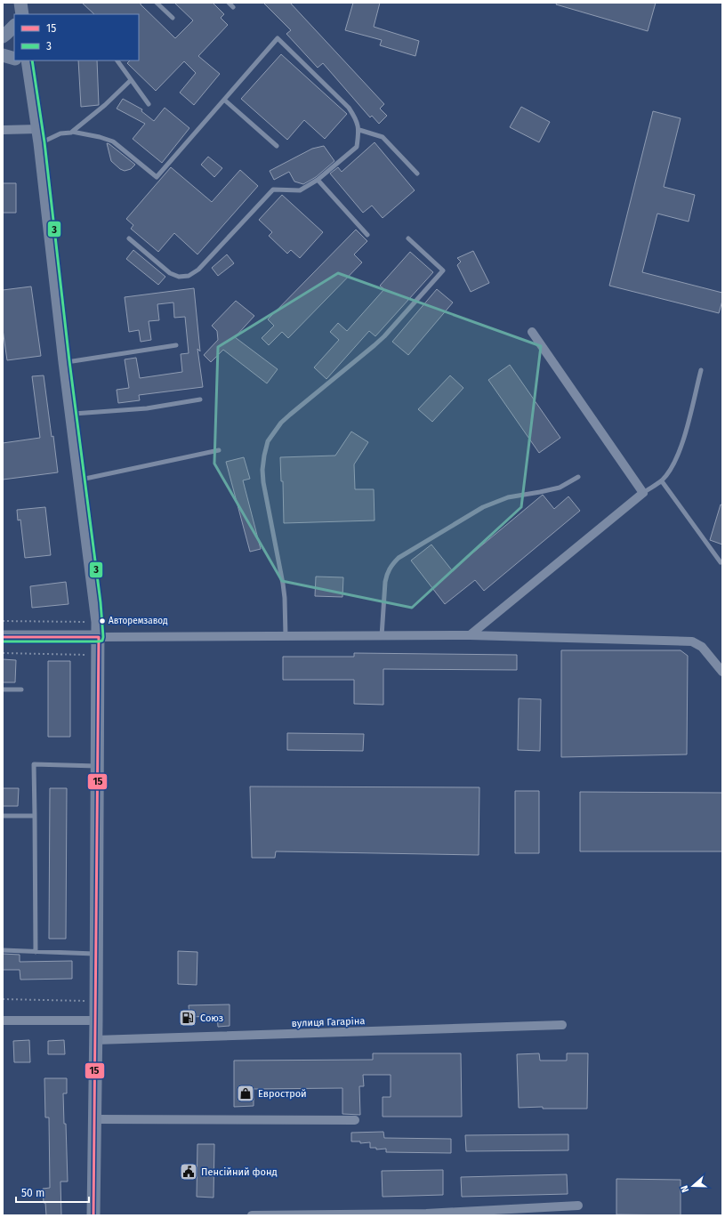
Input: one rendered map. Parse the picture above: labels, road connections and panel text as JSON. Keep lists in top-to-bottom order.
{
  "streets": {
    "street": ["вулиця Гагаріна"]
  },
  "places": {
    "other": ["Авторемзавод"],
    "fuel station": ["Союз"],
    "shop": ["Еврострой"],
    "public building": ["Пенсійний фонд"]
  },
  "lines": ["transit line 3", "transit line 15"],
  "legend": ["15", "3"],
  "scale_bar": "50 m",
  "north": "left"
}
